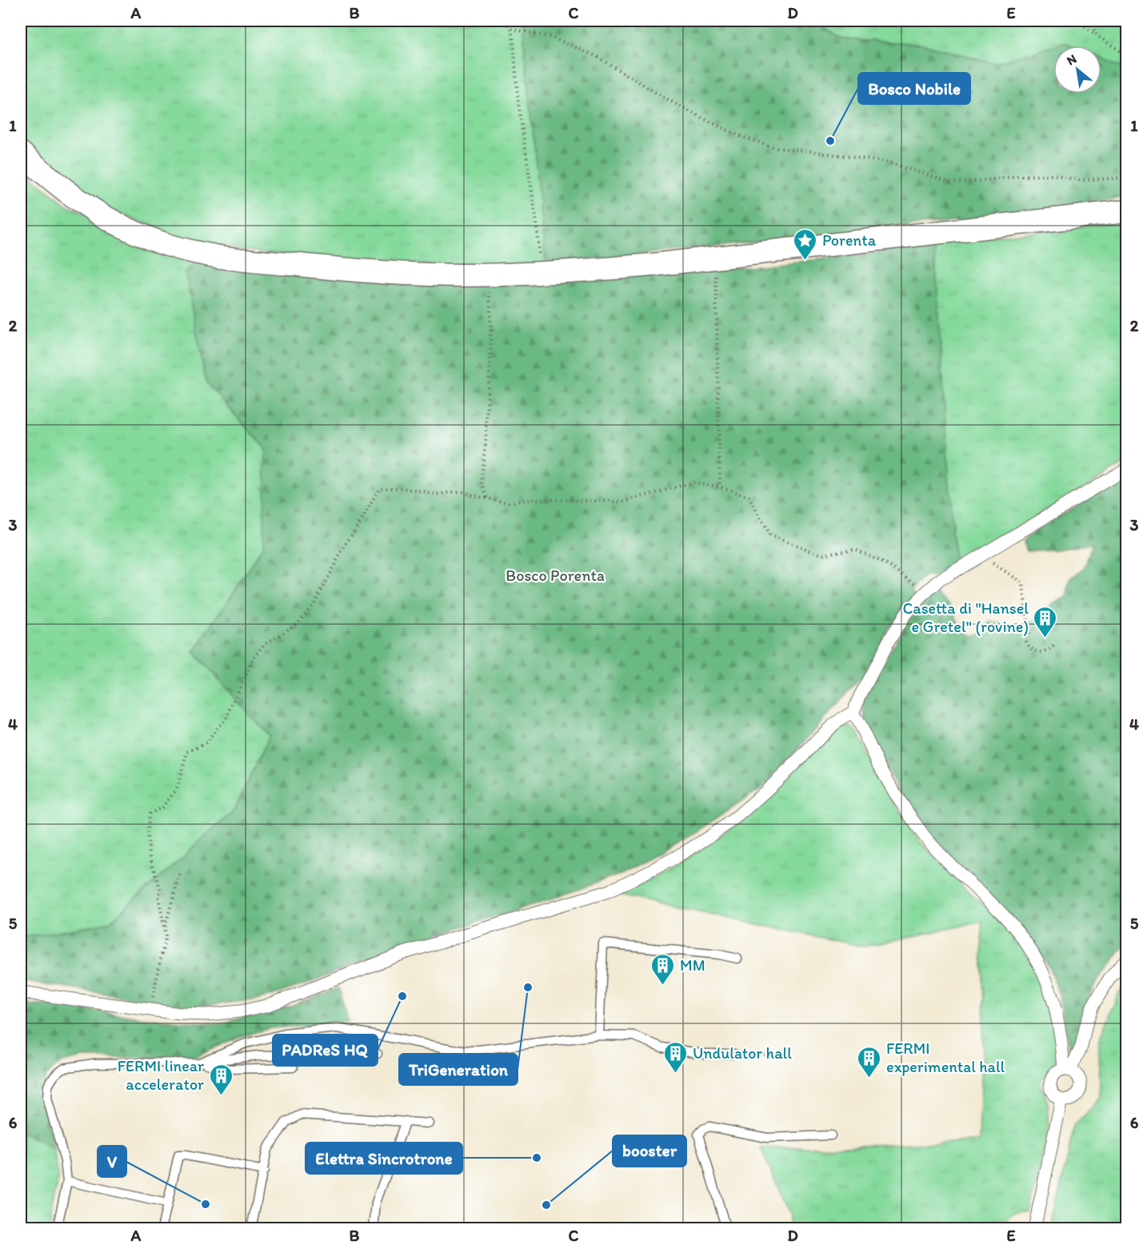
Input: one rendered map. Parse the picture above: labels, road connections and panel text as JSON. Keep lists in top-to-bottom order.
{
  "parks": ["Bosco Porenta"],
  "places": {
    "other": [
      "Bosco Nobile",
      "TriGeneration",
      "PADReS HQ",
      "Elettra Sincrotrone",
      "V",
      "booster"
    ],
    "place": ["Porenta"],
    "building": [
      "Casetta di \"Hansel e Gretel\" (rovine)",
      "MM",
      "Undulator hall",
      "FERMI experimental hall",
      "FERMI linear accelerator"
    ]
  },
  "north": "top left",
  "grid": {
    "columns": [
      "A",
      "B",
      "C",
      "D",
      "E"
    ],
    "rows": [
      "1",
      "2",
      "3",
      "4",
      "5",
      "6"
    ]
  }
}
